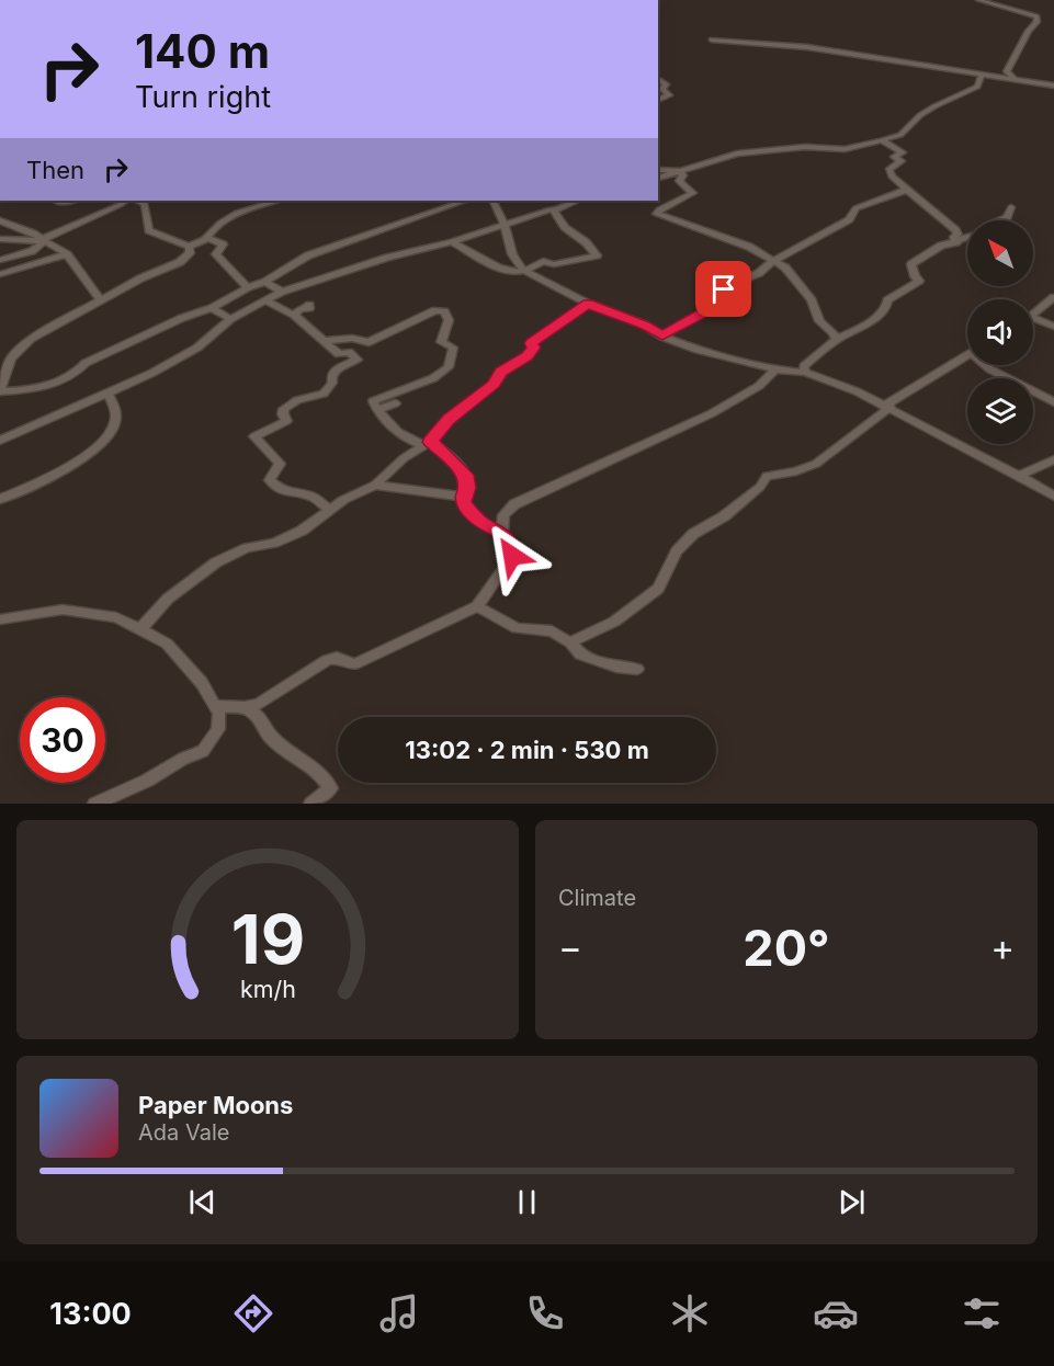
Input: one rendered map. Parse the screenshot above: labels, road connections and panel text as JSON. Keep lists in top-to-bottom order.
{
  "north": "top left",
  "page": {
    "turn": ["140 m", "Turn right"],
    "then": "Then",
    "limit": "30",
    "trip": "13:02 · 2 min · 530 m",
    "tile": "Climate",
    "heat": ["−", "20°", "+"],
    "song": ["Paper Moons", "Ada Vale"],
    "tabs": "13:00",
    "gauge": ["19", "km/h"]
  }
}
